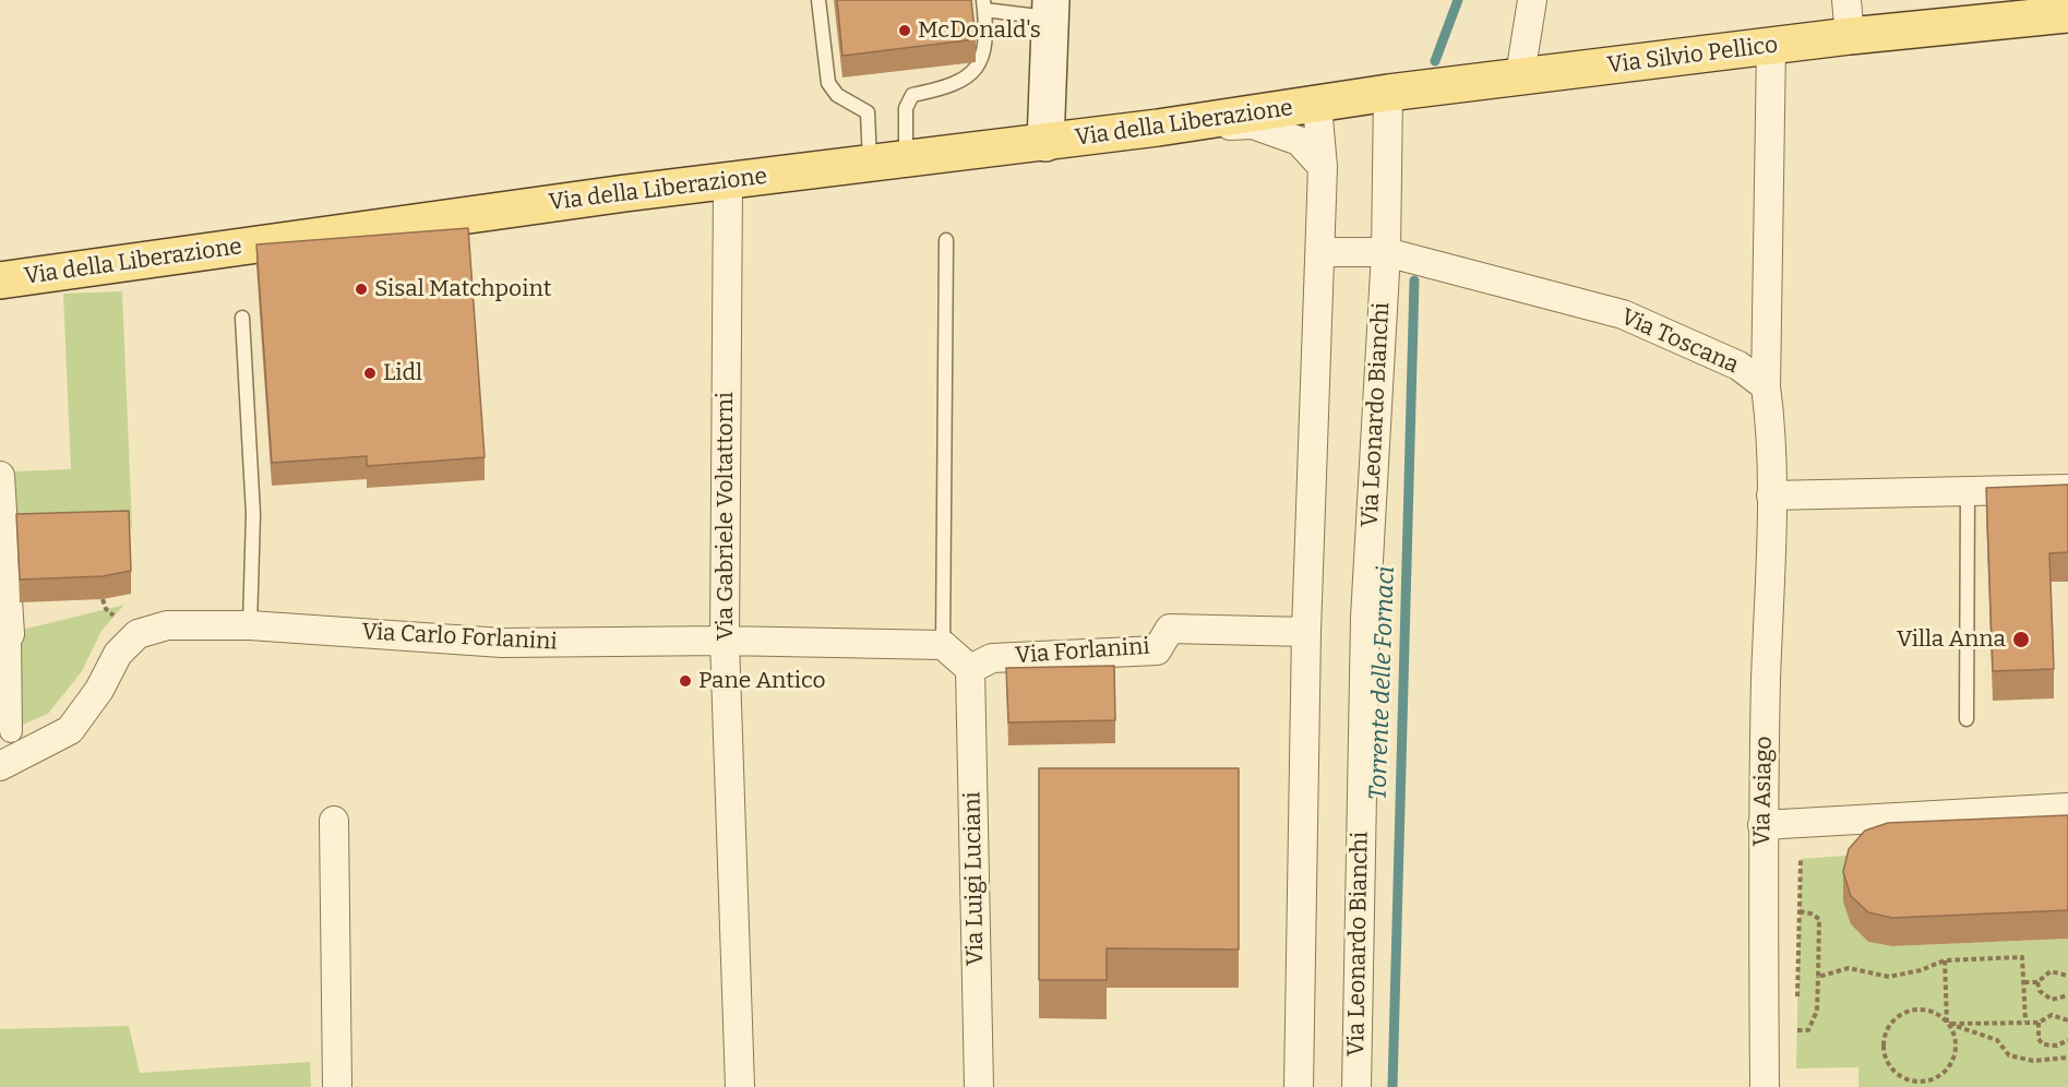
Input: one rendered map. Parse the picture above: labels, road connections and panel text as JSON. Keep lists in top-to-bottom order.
{
  "streets": {
    "main road": ["Via Silvio Pellico", "Via della Liberazione"],
    "street": [
      "Via Toscana",
      "Via Leonardo Bianchi",
      "Via Gabriele Voltattorni",
      "Via Carlo Forlanini",
      "Via Forlanini",
      "Via Asiago",
      "Via Luigi Luciani"
    ]
  },
  "crossings": [
    ["Via Silvio Pellico", "Via della Liberazione"],
    ["Via Silvio Pellico", "Via Leonardo Bianchi"],
    ["Via della Liberazione", "Via Gabriele Voltattorni"],
    ["Via Toscana", "Via Leonardo Bianchi"],
    ["Via Gabriele Voltattorni", "Via Carlo Forlanini"],
    ["Via Forlanini", "Via Luigi Luciani"]
  ],
  "water": ["Torrente delle Fornaci"],
  "places": [
    "McDonald's",
    "Sisal Matchpoint",
    "Lidl",
    "Villa Anna",
    "Pane Antico"
  ]
}
